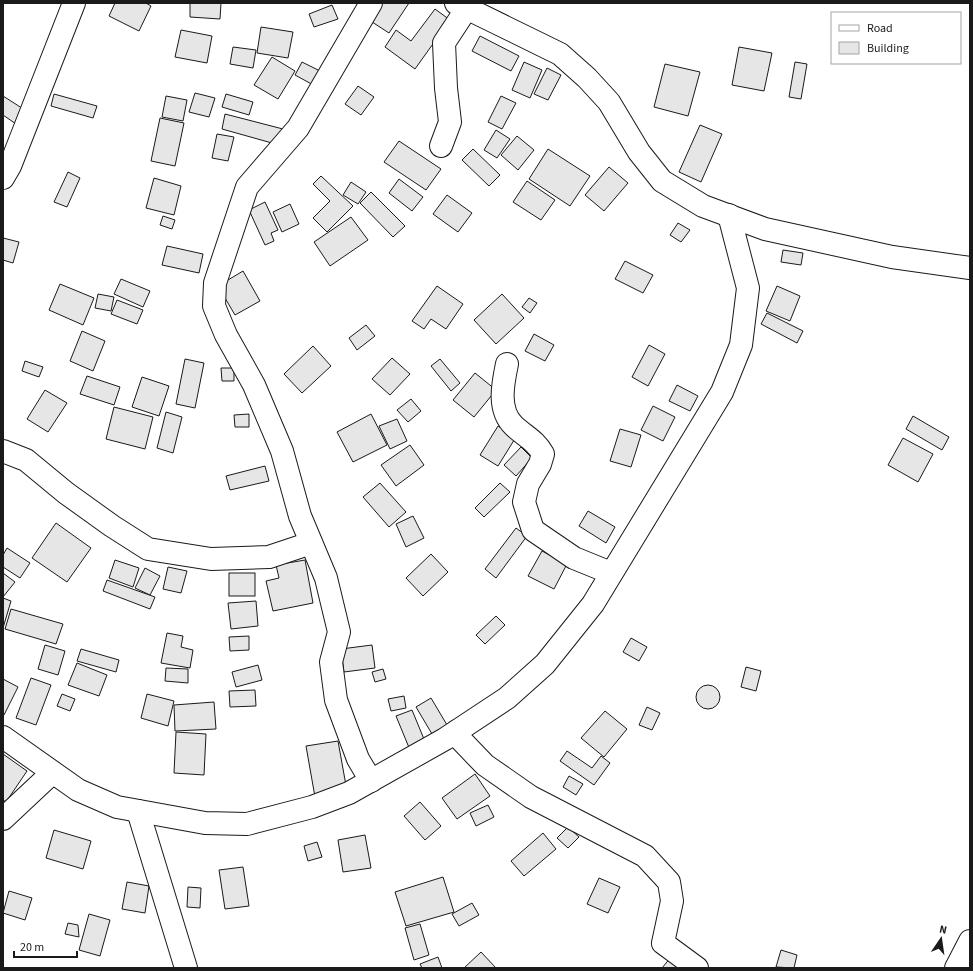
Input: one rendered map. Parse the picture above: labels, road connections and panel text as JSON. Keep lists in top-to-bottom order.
{
  "legend": ["Road", "Building"],
  "scale_bar": "20 m",
  "north": "top"
}
